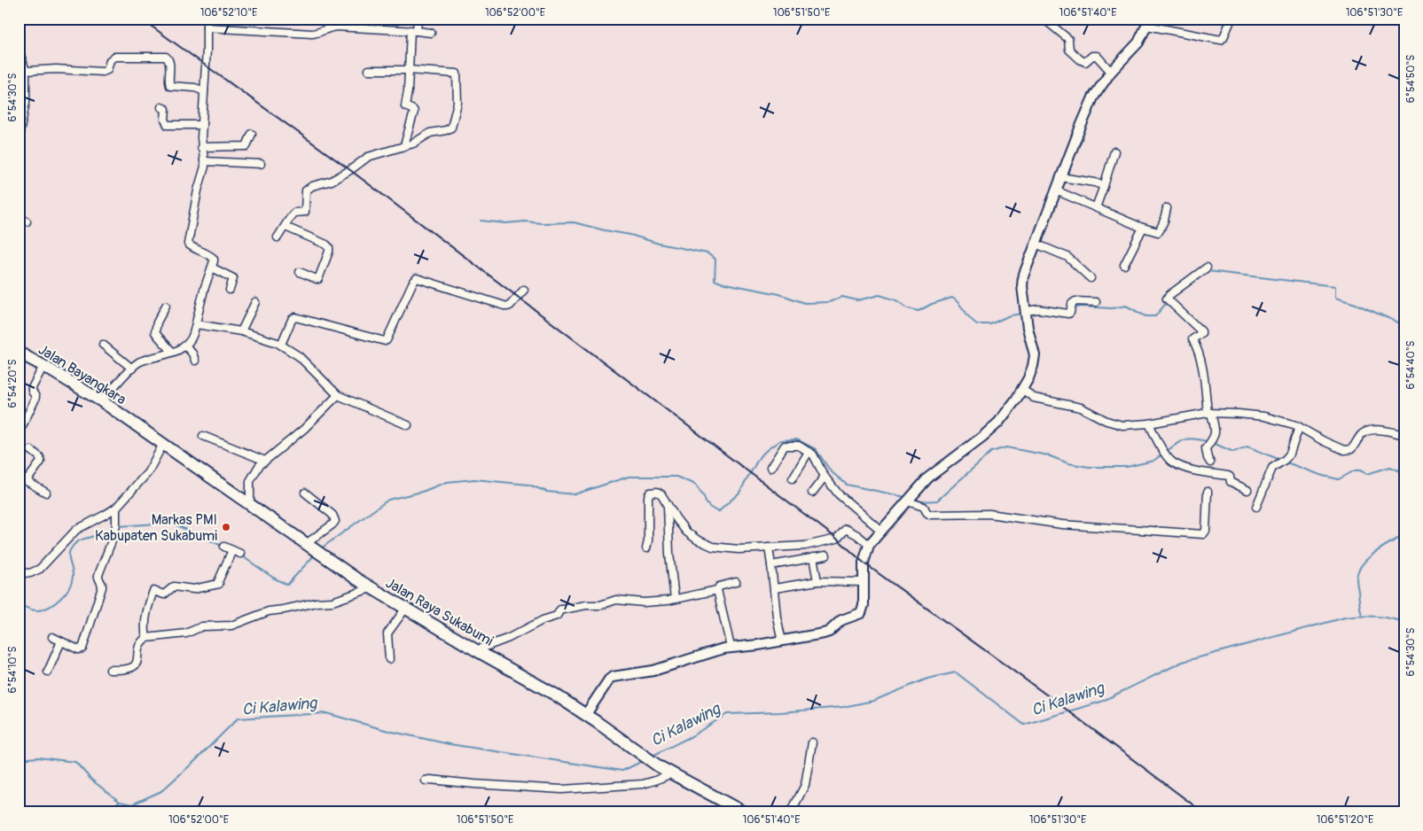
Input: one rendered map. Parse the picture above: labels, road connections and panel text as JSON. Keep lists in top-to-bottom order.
{
  "streets": {
    "highway": ["Jalan Bayangkara", "Jalan Raya Sukabumi"]
  },
  "crossings": [
    ["Jalan Bayangkara", "Jalan Raya Sukabumi"]
  ],
  "water": ["Ci Kalawing"],
  "places": ["Markas PMI Kabupaten Sukabumi"],
  "coordinates": [
    "106°52'10\"E",
    "106°52'00\"E",
    "106°51'50\"E",
    "106°51'40\"E",
    "106°51'30\"E",
    "6°54'50\"S",
    "6°54'30\"S",
    "6°54'40\"S",
    "6°54'20\"S",
    "6°54'10\"S",
    "106°51'20\"E"
  ]
}
